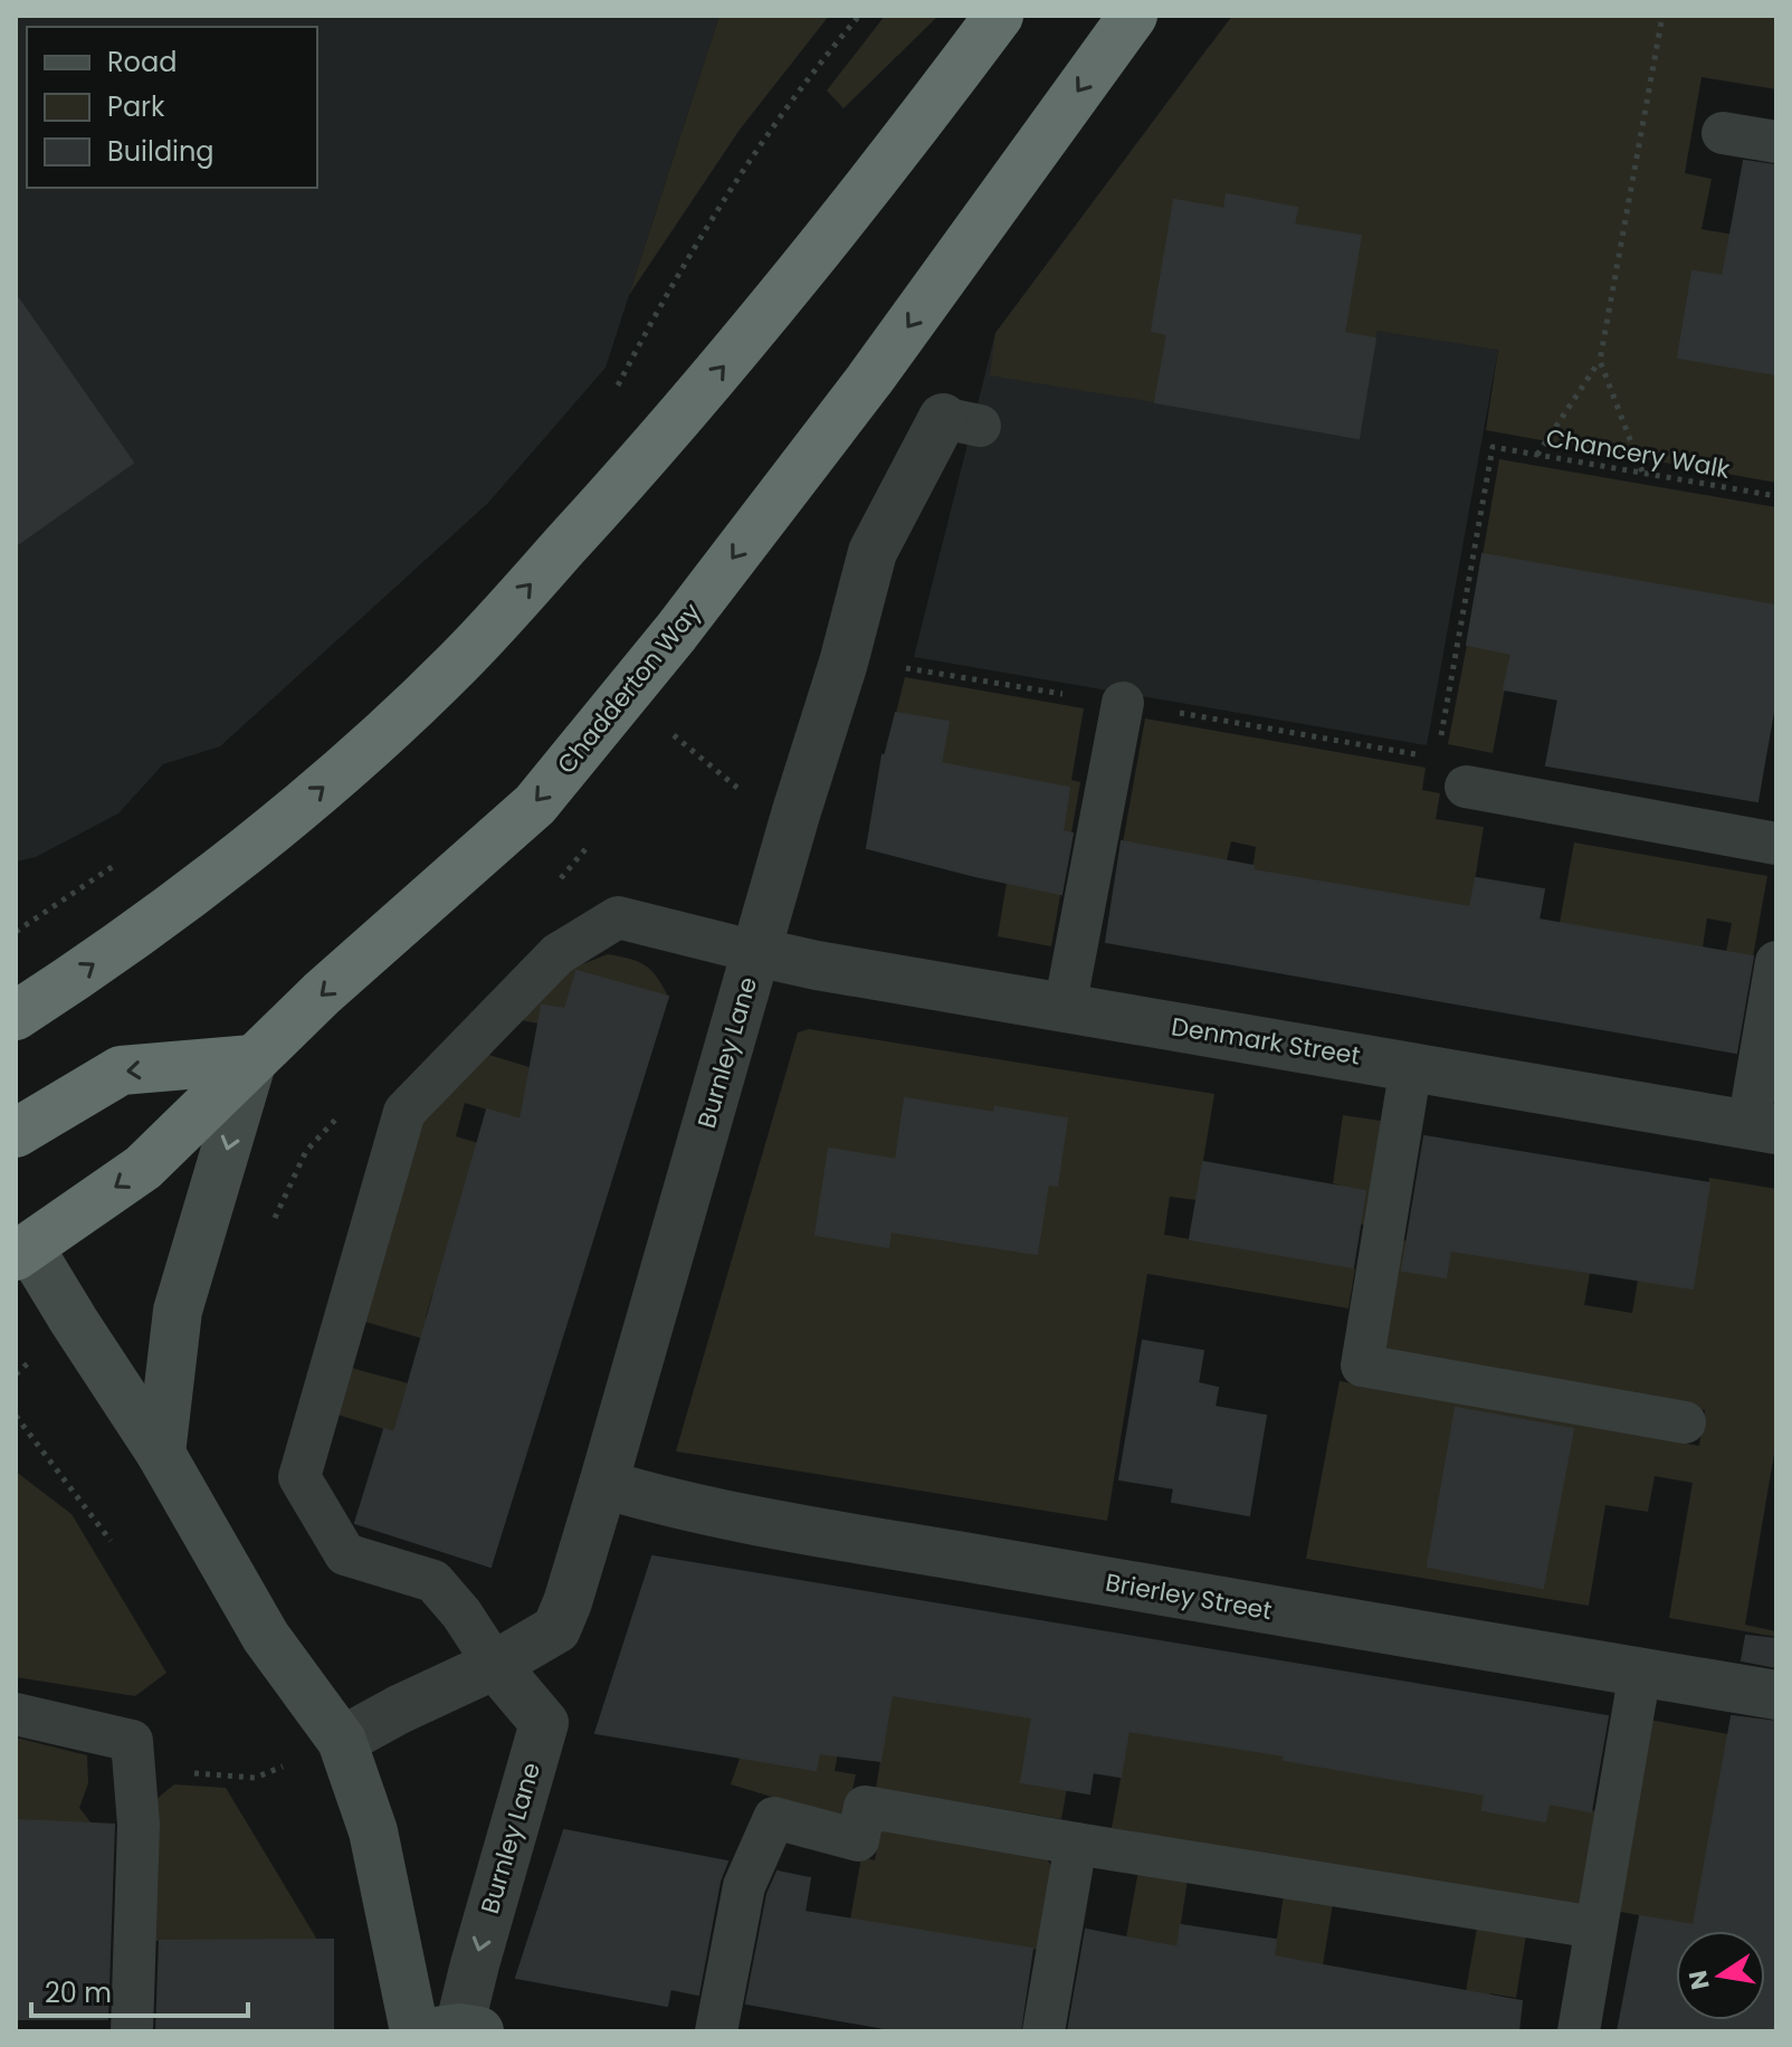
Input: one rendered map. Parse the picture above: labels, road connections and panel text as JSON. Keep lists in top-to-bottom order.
{
  "streets": {
    "highway": ["Chadderton Way"],
    "street": ["Denmark Street", "Burnley Lane", "Brierley Street"],
    "path": ["Chancery Walk"]
  },
  "crossings": [
    ["Chadderton Way", "Burnley Lane"],
    ["Denmark Street", "Burnley Lane"],
    ["Burnley Lane", "Brierley Street"]
  ],
  "legend": ["Road", "Park", "Building"],
  "scale_bar": "20 m",
  "north": "left"
}
